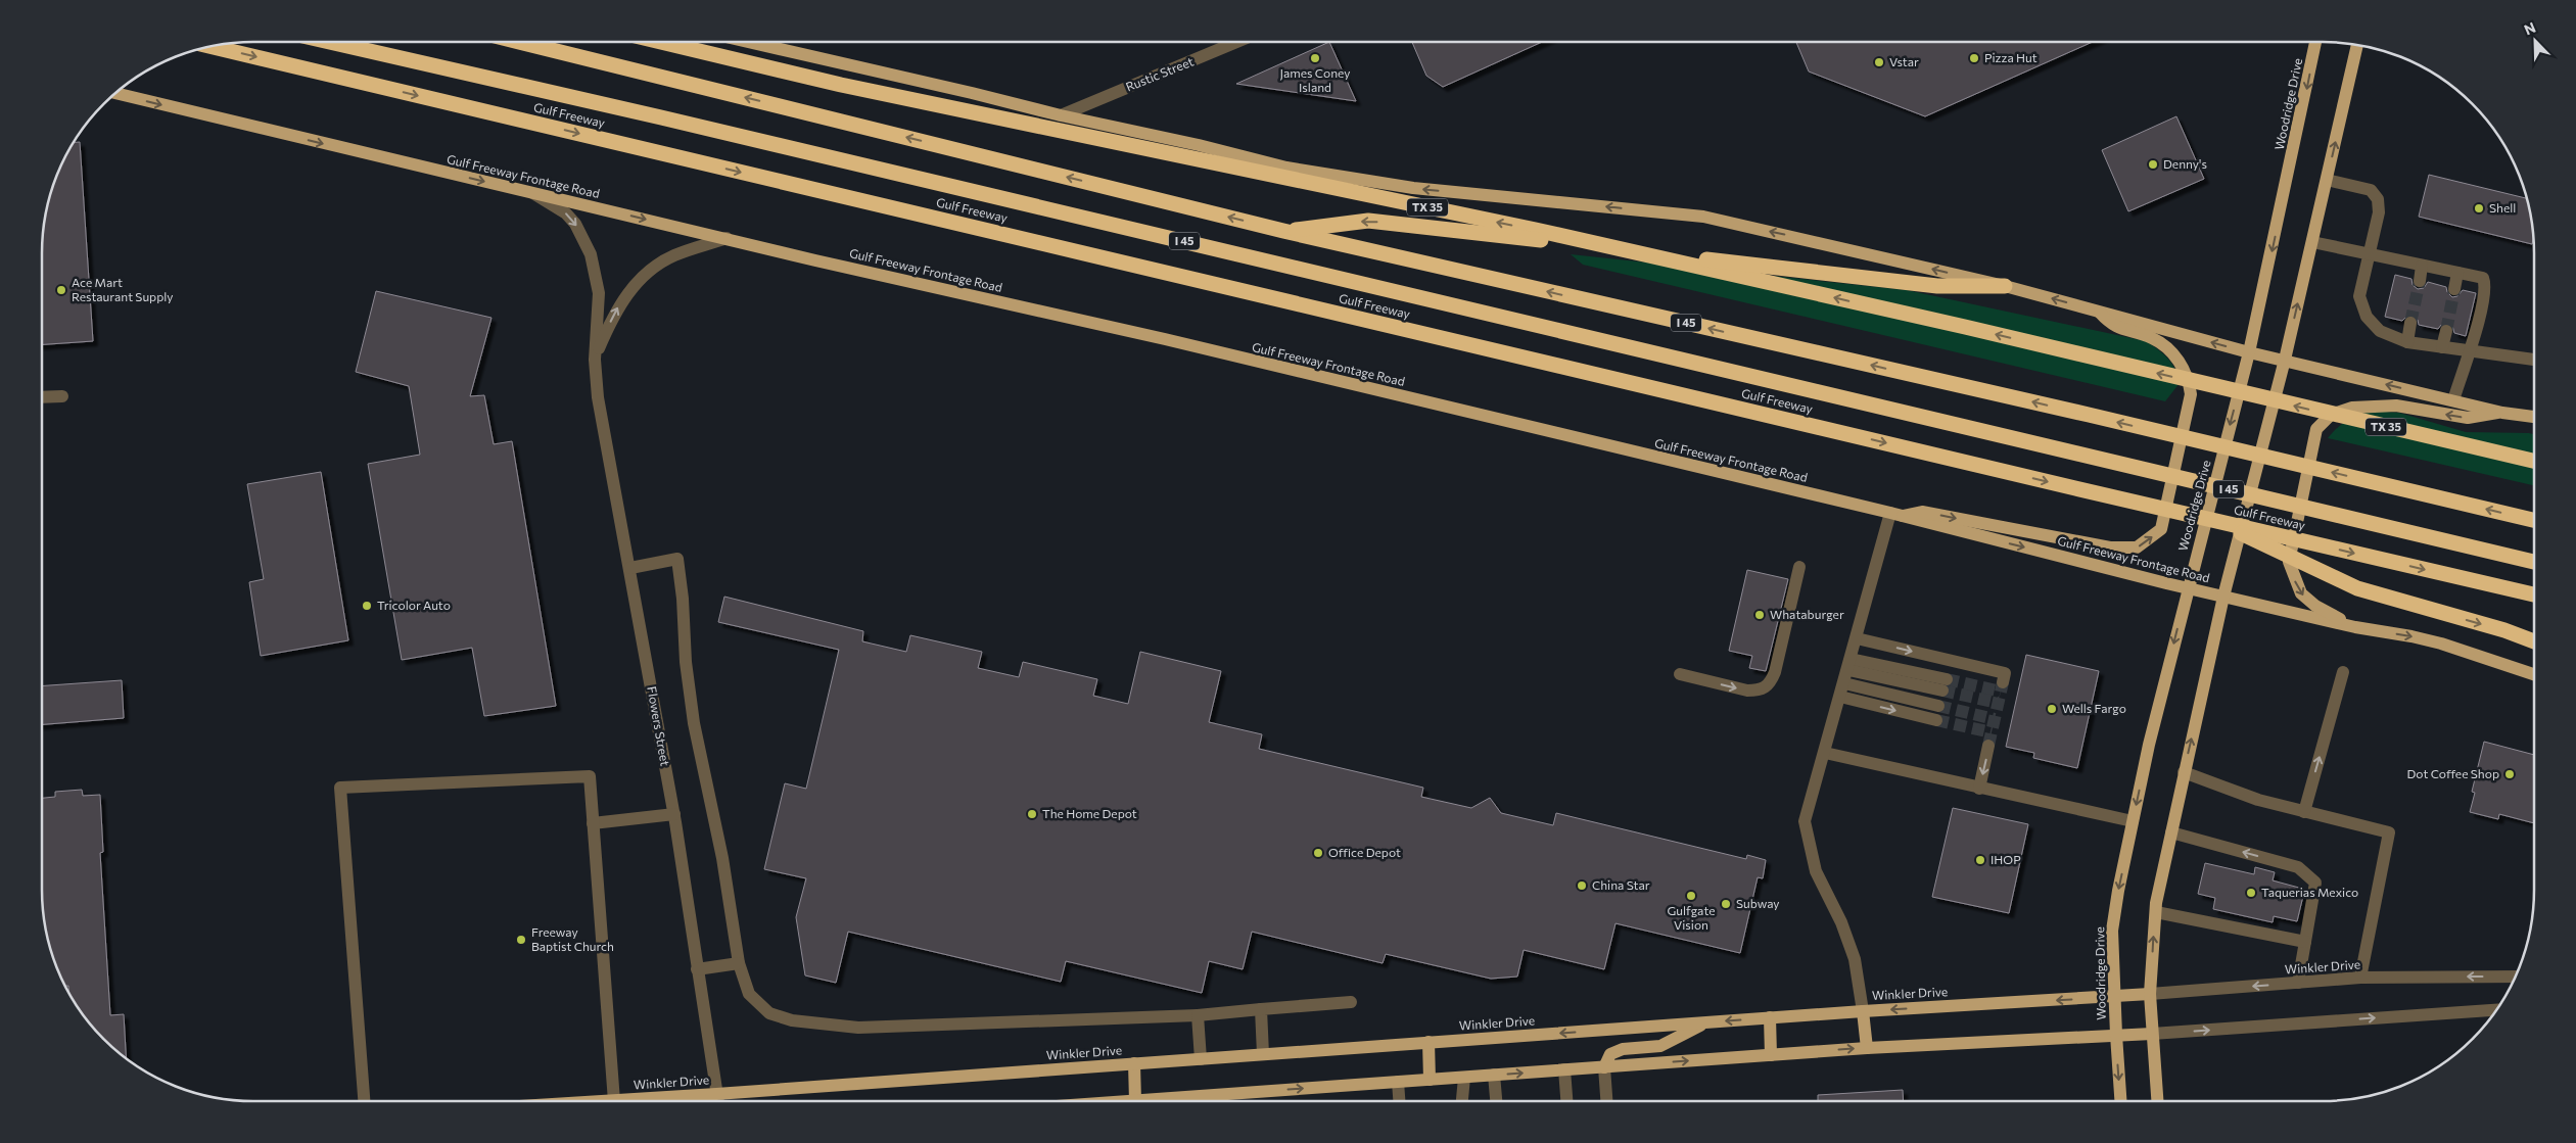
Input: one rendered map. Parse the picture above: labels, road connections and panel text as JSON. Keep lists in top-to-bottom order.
{
  "streets": {
    "highway": ["Gulf Freeway", "TX 35", "I 45"],
    "main road": ["Woodridge Drive", "Gulf Freeway Frontage Road", "Winkler Drive"],
    "street": ["Rustic Street", "Flowers Street"]
  },
  "crossings": [
    ["Woodridge Drive", "Gulf Freeway Frontage Road"],
    ["Woodridge Drive", "Winkler Drive"],
    ["Gulf Freeway Frontage Road", "Flowers Street"],
    ["Flowers Street", "Winkler Drive"]
  ],
  "one_way": ["Gulf Freeway Frontage Road"],
  "places": [
    "James Coney Island",
    "Pizza Hut",
    "Vstar",
    "Denny's",
    "Shell",
    "Ace Mart Restaurant Supply",
    "Tricolor Auto",
    "Whataburger",
    "Wells Fargo",
    "Dot Coffee Shop",
    "The Home Depot",
    "Office Depot",
    "IHOP",
    "China Star",
    "Taquerias Mexico",
    "Gulfgate Vision",
    "Subway",
    "Freeway Baptist Church"
  ],
  "north": "top left"
}
